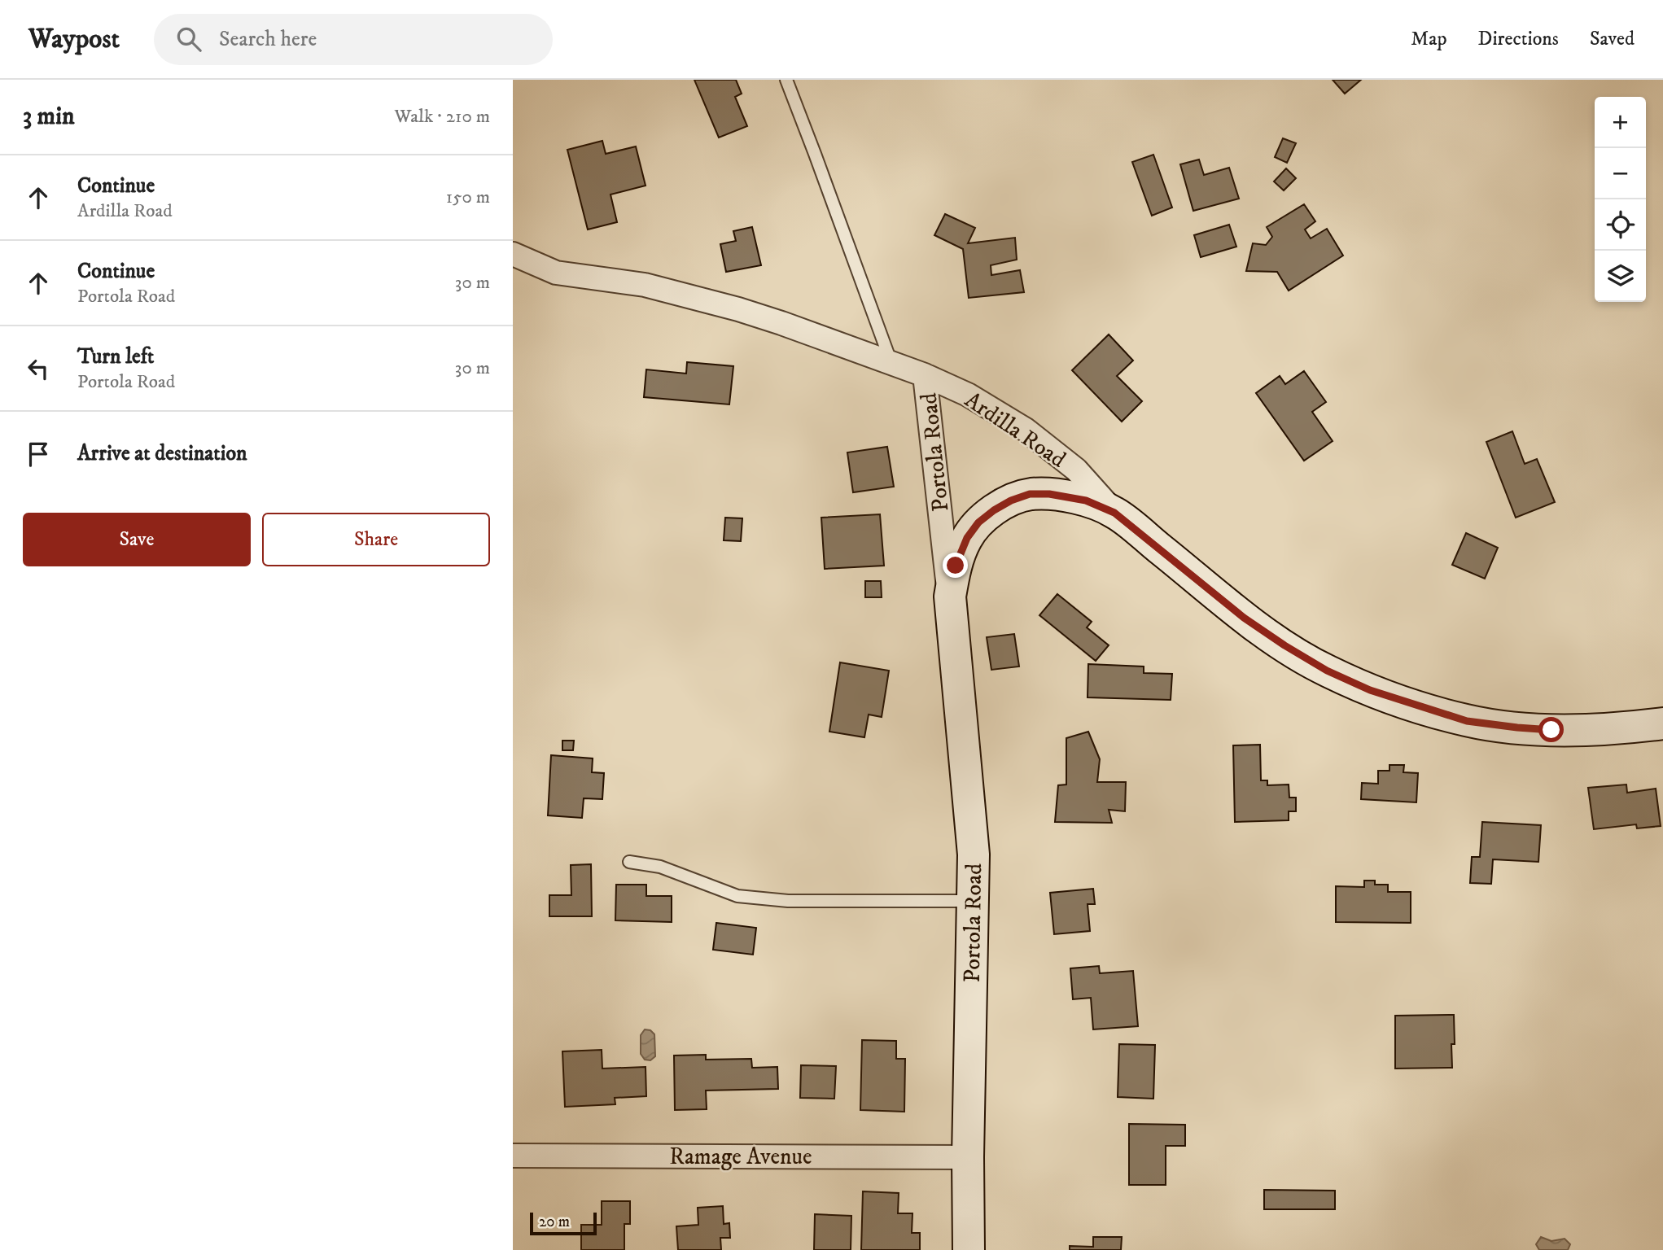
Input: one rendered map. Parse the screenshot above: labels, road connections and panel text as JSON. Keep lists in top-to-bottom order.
{
  "streets": {
    "street": ["Ardilla Road", "Portola Road", "Ramage Avenue"]
  },
  "crossings": [
    ["Ardilla Road", "Portola Road"],
    ["Portola Road", "Ramage Avenue"]
  ],
  "scale_bar": "20 m",
  "page": {
    "header": "Waypost",
    "search": "Search here",
    "nav": ["Map", "Directions", "Saved"],
    "heading": ["3 min", "Walk · 210 m"],
    "map_buttons": ["+", "−"],
    "list": [
      ["Continue", "Ardilla Road", "150 m"],
      ["Continue", "Portola Road", "30 m"],
      ["Turn left", "Portola Road", "30 m"],
      "Arrive at destination"
    ],
    "buttons": ["Save", "Share"],
    "scale": "20 m"
  }
}
